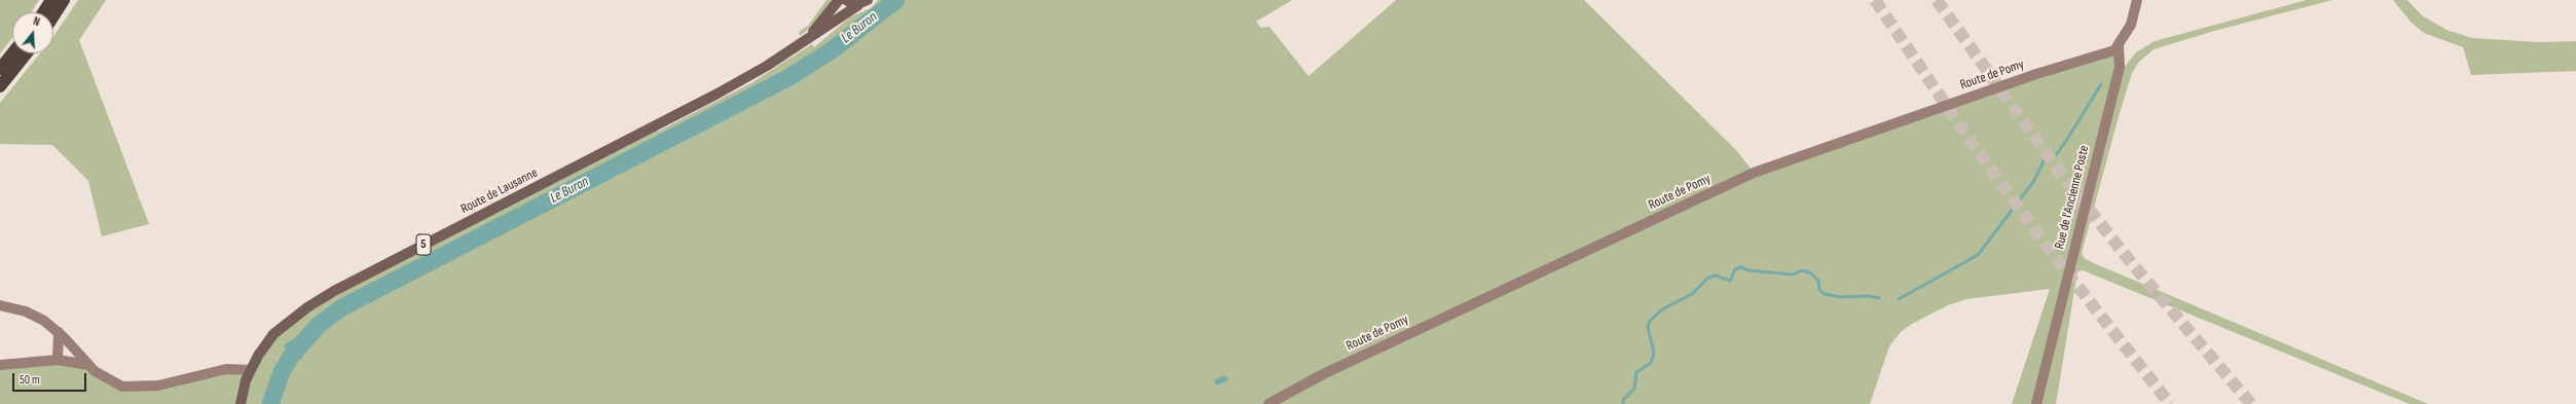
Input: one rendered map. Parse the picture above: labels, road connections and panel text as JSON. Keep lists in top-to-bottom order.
{
  "streets": {
    "main road": ["Route de Lausanne", "5"],
    "street": ["Route de Pomy", "Rue de l'Ancienne Poste"]
  },
  "crossings": [
    ["Route de Pomy", "Rue de l'Ancienne Poste"]
  ],
  "water": ["Le Buron"],
  "scale_bar": "50 m",
  "north": "top"
}
